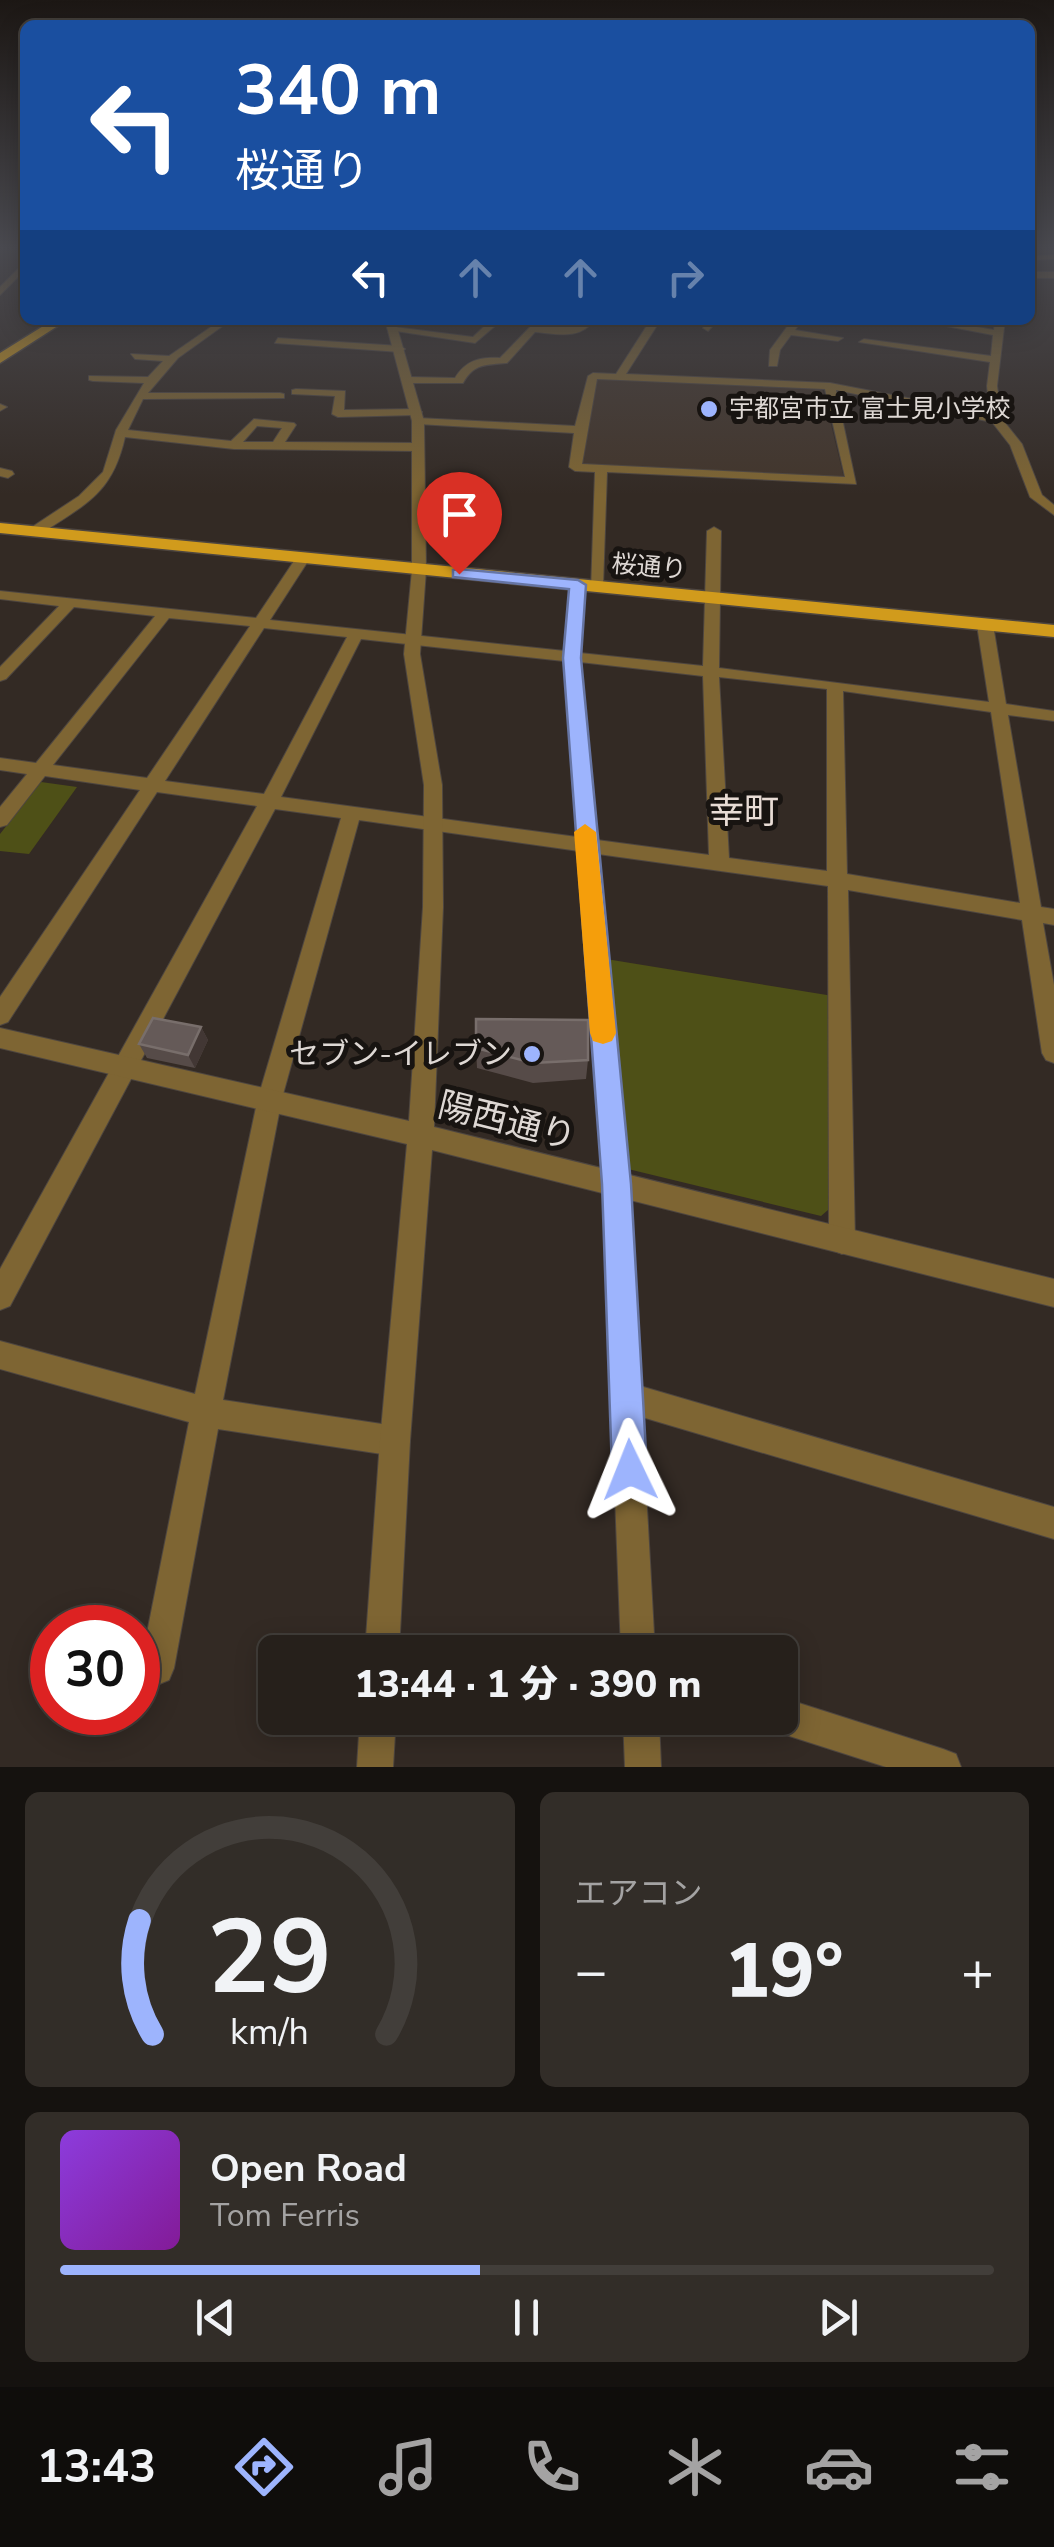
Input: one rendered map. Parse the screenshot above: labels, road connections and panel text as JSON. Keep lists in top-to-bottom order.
{
  "streets": {
    "main road": ["桜通り"],
    "street": ["陽西通り"]
  },
  "districts": ["幸町"],
  "places": ["宇都宮市立 富士見小学校", "セブン-イレブン"],
  "page": {
    "turn": ["340 m", "桜通り"],
    "limit": "30",
    "trip": "13:44 · 1 分 · 390 m",
    "tile": "エアコン",
    "heat": ["−", "19°", "+"],
    "song": ["Open Road", "Tom Ferris"],
    "tabs": "13:43",
    "gauge": ["29", "km/h"]
  }
}
